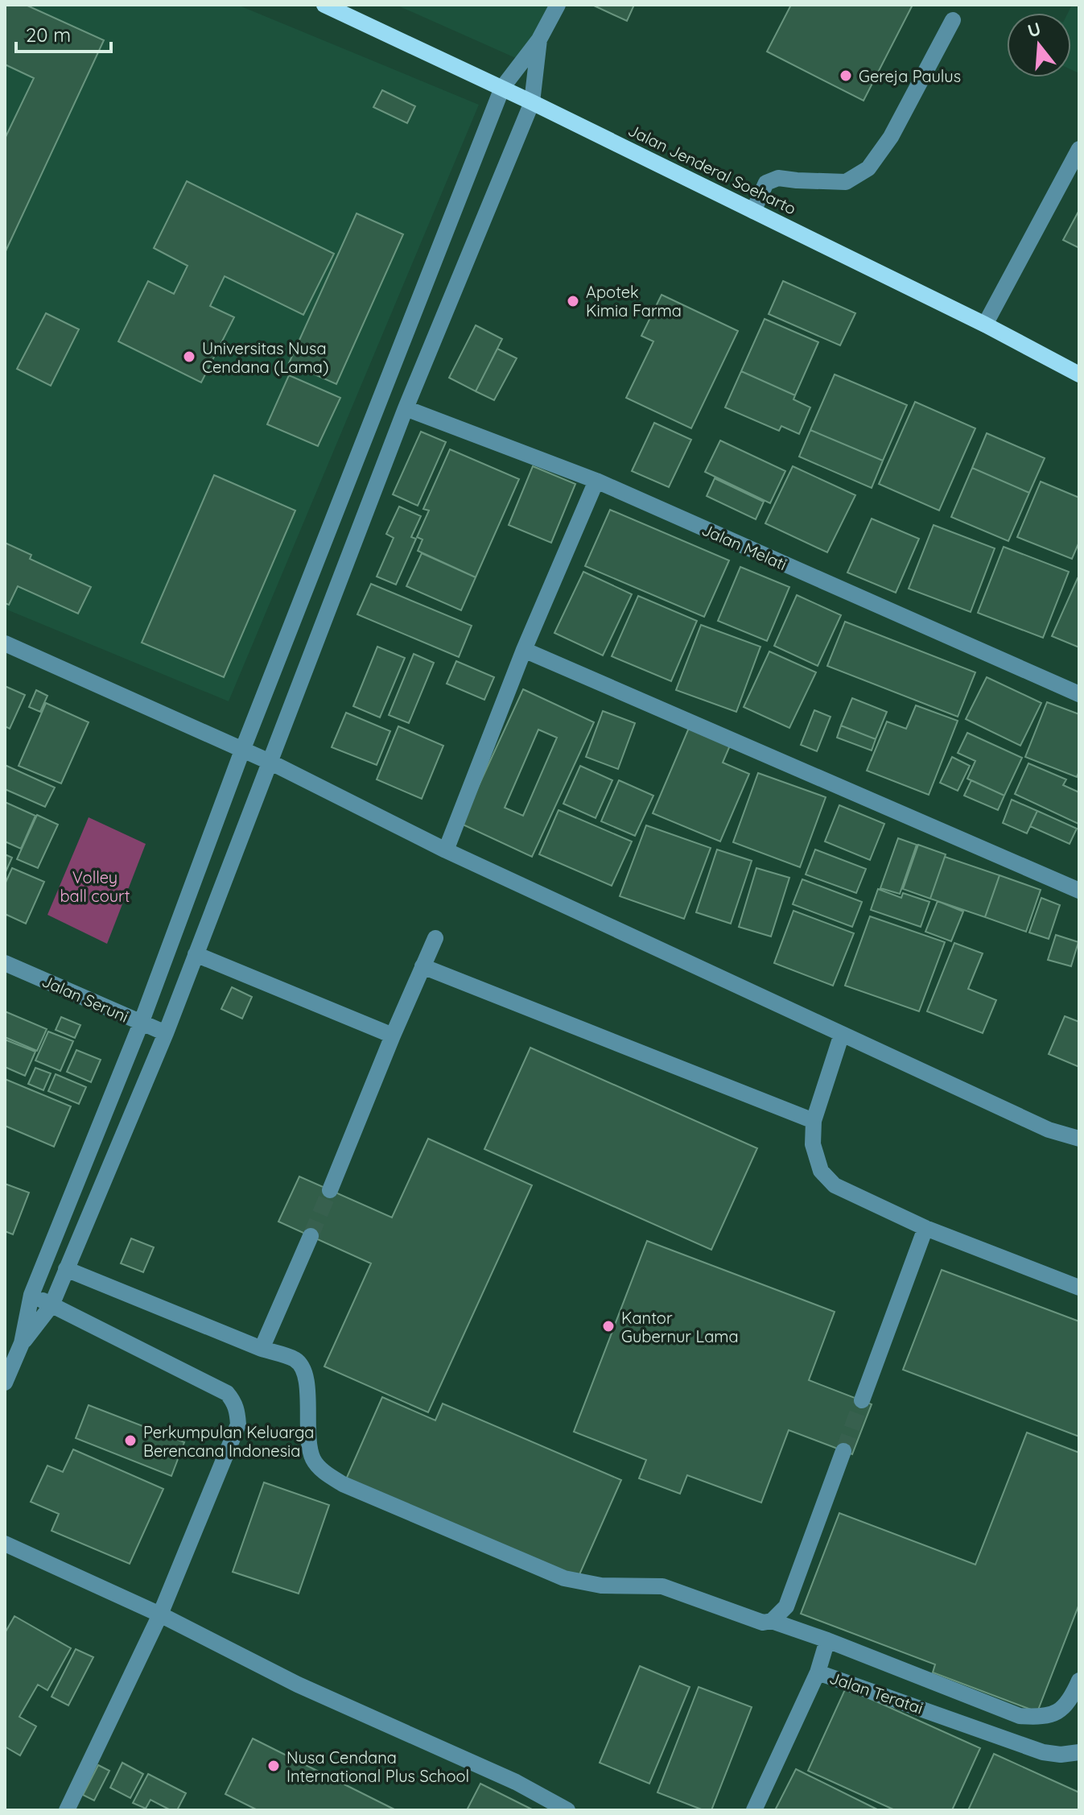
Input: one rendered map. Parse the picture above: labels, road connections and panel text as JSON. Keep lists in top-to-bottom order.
{
  "streets": {
    "main road": ["Jalan Jenderal Soeharto"],
    "street": ["Jalan Melati", "Jalan Seruni", "Jalan Teratai"]
  },
  "parks": ["Volley ball court"],
  "places": [
    "Gereja Paulus",
    "Apotek Kimia Farma",
    "Universitas Nusa Cendana (Lama)",
    "Kantor Gubernur Lama",
    "Perkumpulan Keluarga Berencana Indonesia",
    "Nusa Cendana International Plus School"
  ],
  "scale_bar": "20 m",
  "north": "top"
}
